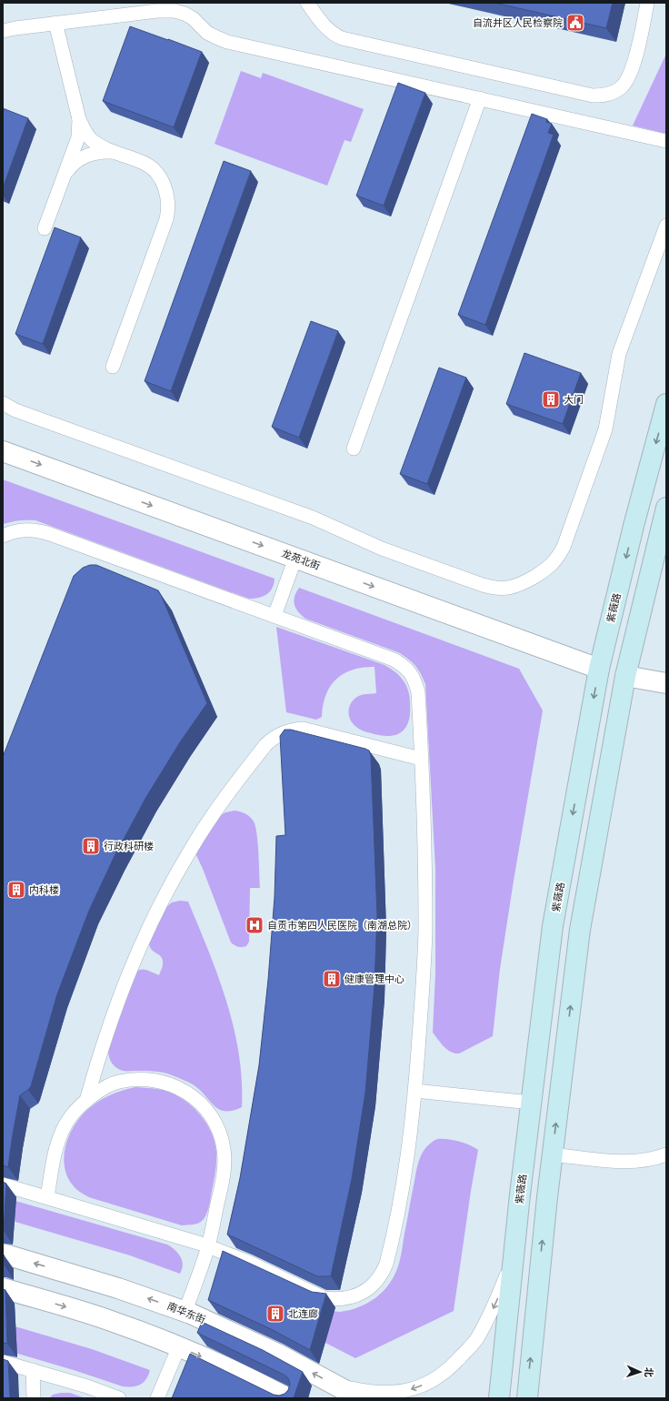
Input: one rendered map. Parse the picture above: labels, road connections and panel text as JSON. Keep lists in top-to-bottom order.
{
  "streets": {
    "main road": ["紫薇路"],
    "street": ["龙苑北街", "南华东街"]
  },
  "crossings": [
    ["龙苑北街", "紫薇路"]
  ],
  "one_way": ["龙苑北街"],
  "places": {
    "public building": ["自流井区人民检察院"],
    "building": [
      "大门",
      "行政科研楼",
      "内科楼",
      "健康管理中心",
      "北连廊"
    ],
    "hospital": ["自贡市第四人民医院（南湖总院）"]
  },
  "north": "right"
}
